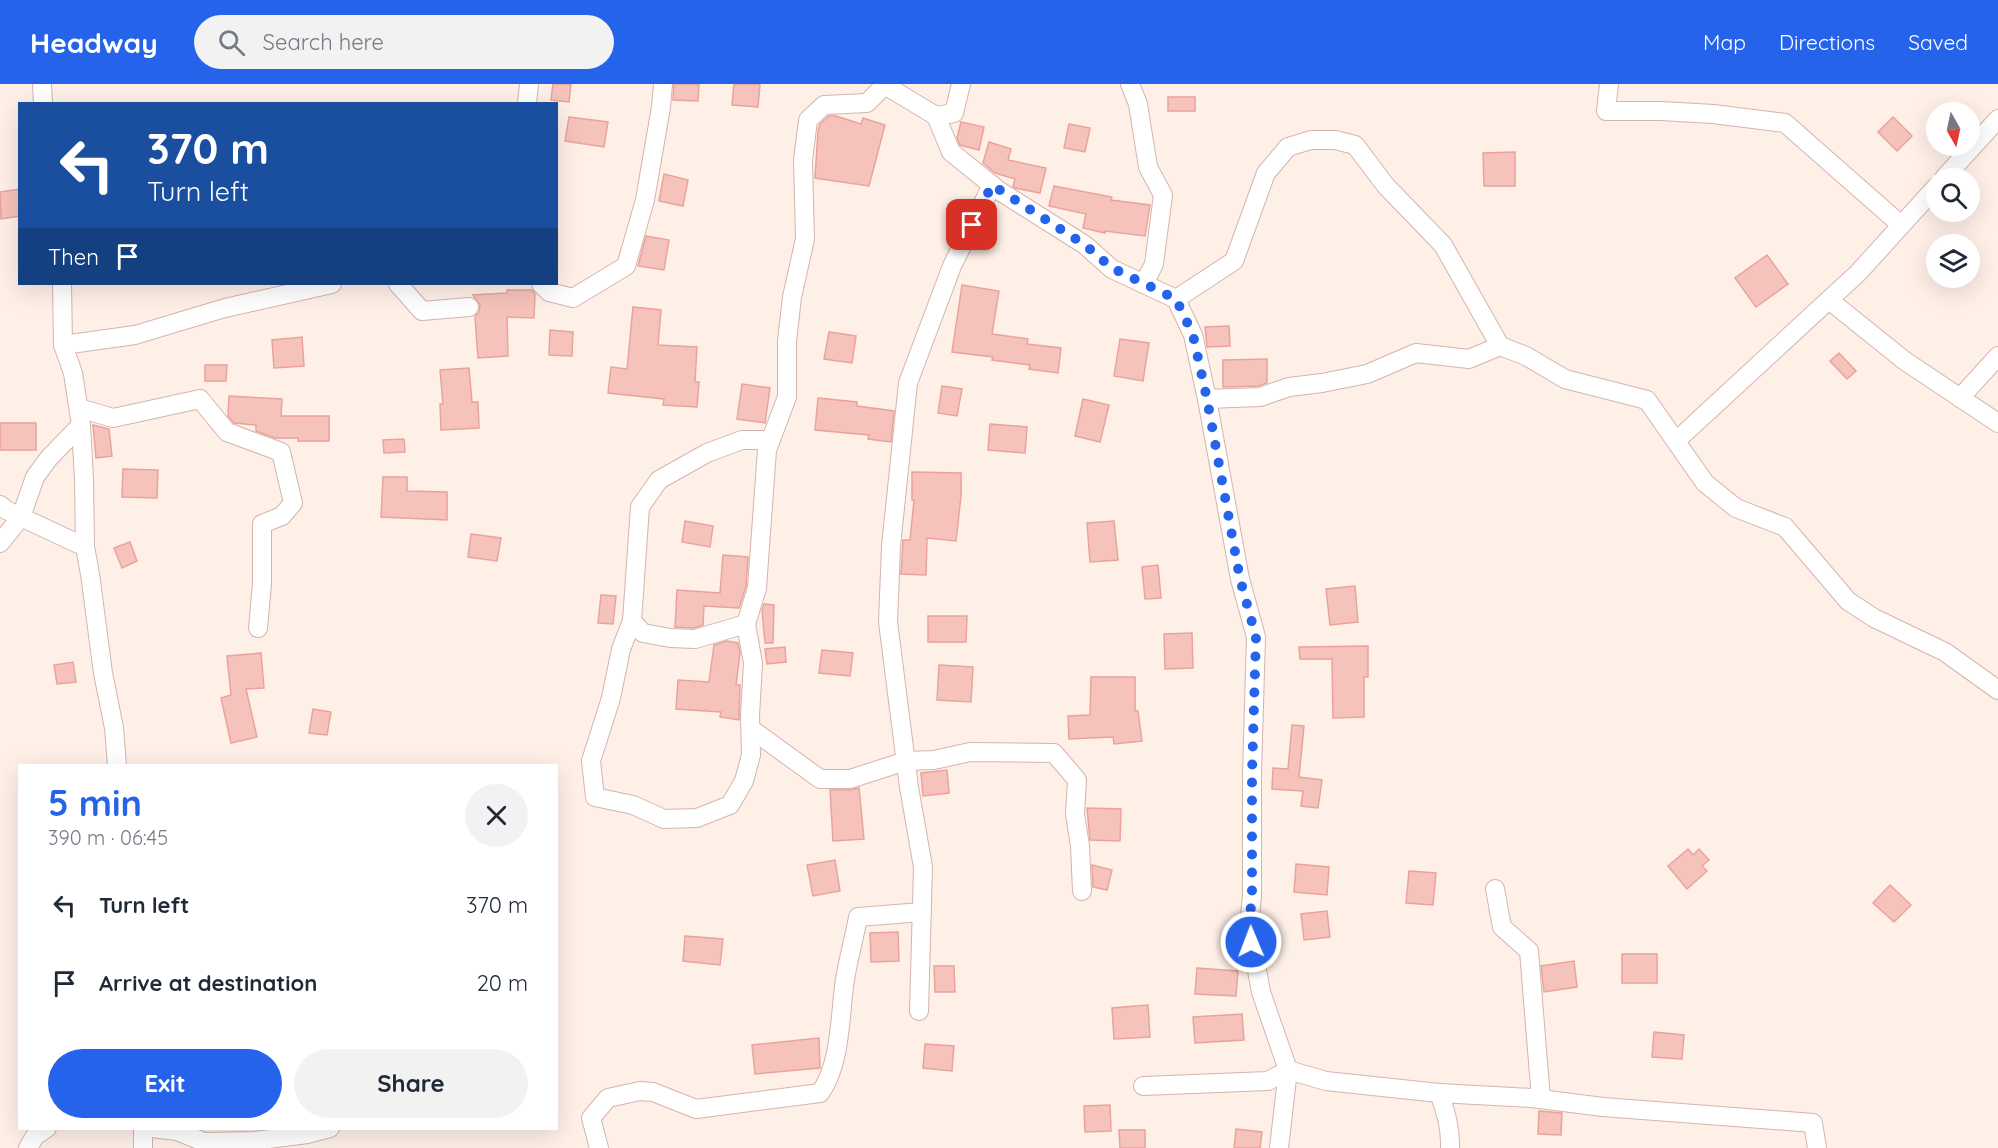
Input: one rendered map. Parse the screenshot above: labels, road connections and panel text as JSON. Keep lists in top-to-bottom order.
{
  "north": "bottom",
  "page": {
    "header": "Headway",
    "search": "Search here",
    "nav": ["Map", "Directions", "Saved"],
    "turn": ["370 m", "Turn left"],
    "then": "Then",
    "heading": ["5 min", "390 m · 06:45"],
    "list": [
      {
        "name": "Turn left",
        "value": "370 m"
      },
      {
        "name": "Arrive at destination",
        "value": "20 m"
      }
    ],
    "buttons": ["Exit", "Share"]
  }
}
